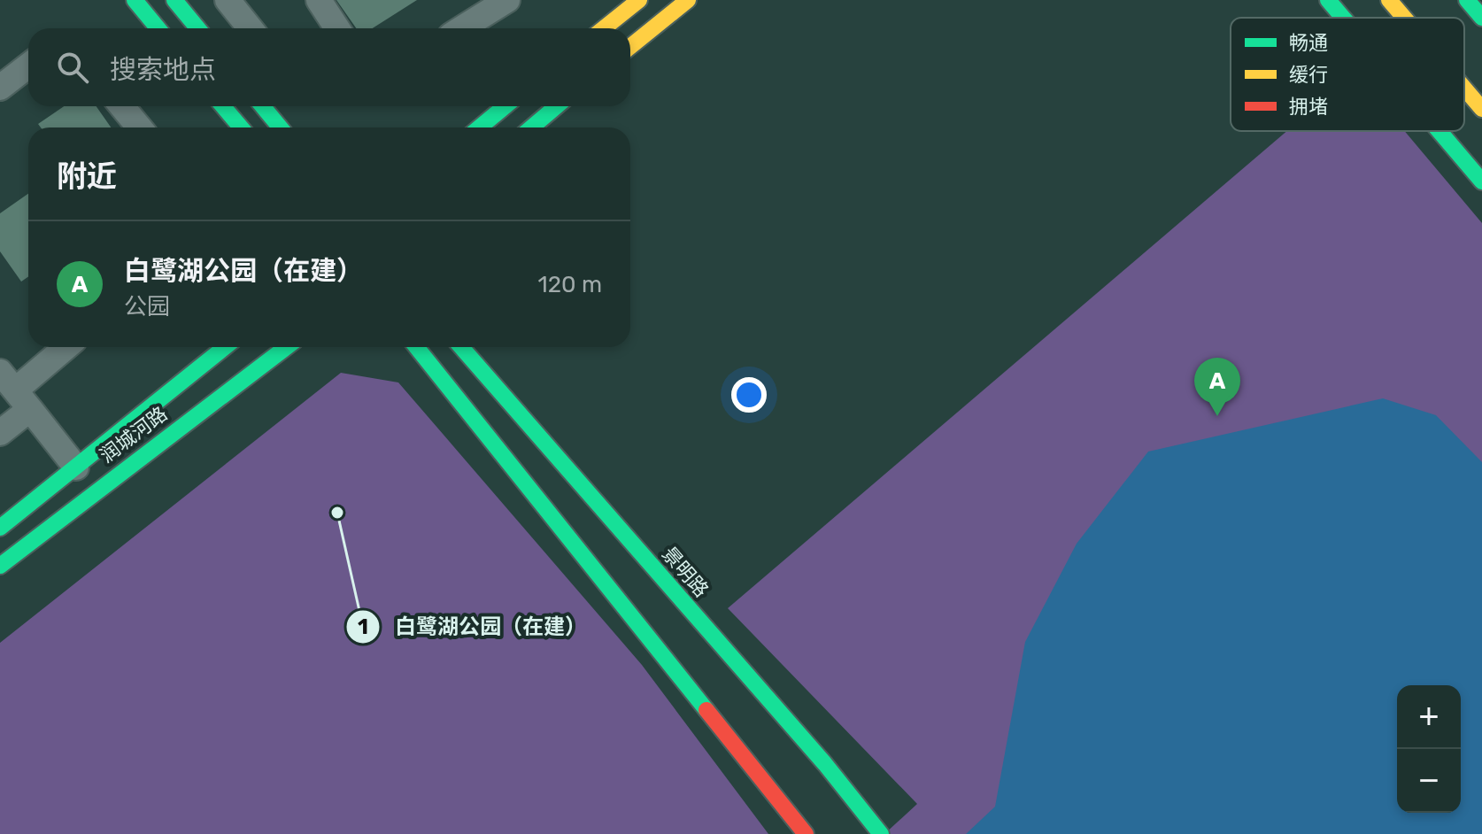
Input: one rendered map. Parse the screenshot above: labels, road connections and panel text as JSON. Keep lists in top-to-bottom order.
{
  "streets": {
    "street": ["润城河路", "景明路"]
  },
  "places": ["白鹭湖公园（在建）"],
  "legend": ["畅通", "缓行", "拥堵"],
  "page": {
    "search": "搜索地点",
    "heading": "附近",
    "list": [
      {
        "mark": "A",
        "name": "白鹭湖公园（在建）",
        "note": "公园",
        "value": "120 m"
      }
    ],
    "pins": "A",
    "map_buttons": ["+", "−"]
  }
}
